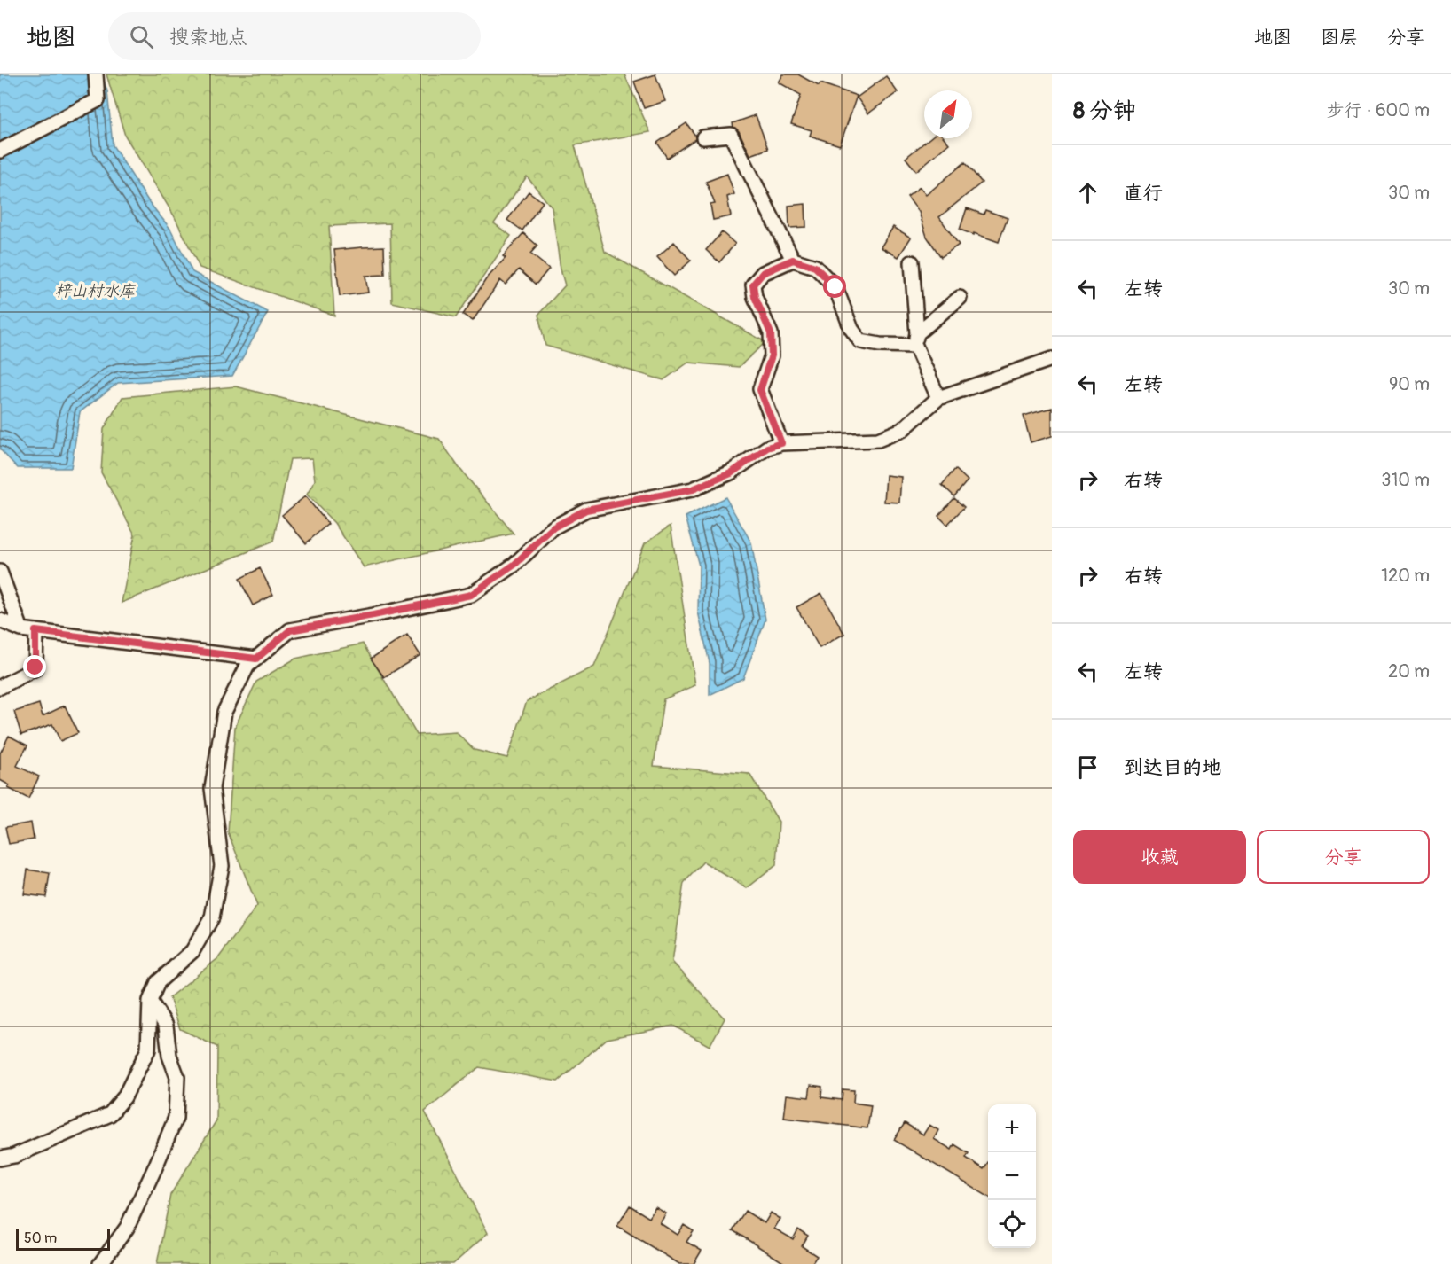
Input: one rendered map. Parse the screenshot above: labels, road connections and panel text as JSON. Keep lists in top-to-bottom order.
{
  "water": ["梓山村水库"],
  "scale_bar": "50 m",
  "north": "top right",
  "page": {
    "header": "地图",
    "search": "搜索地点",
    "nav": ["地图", "图层", "分享"],
    "heading": ["8 分钟", "步行 · 600 m"],
    "list": [
      ["直行", "30 m"],
      ["左转", "30 m"],
      ["左转", "90 m"],
      ["右转", "310 m"],
      ["右转", "120 m"],
      ["左转", "20 m"],
      "到达目的地"
    ],
    "buttons": ["收藏", "分享"],
    "map_buttons": ["+", "−"],
    "scale": "50 m"
  }
}
